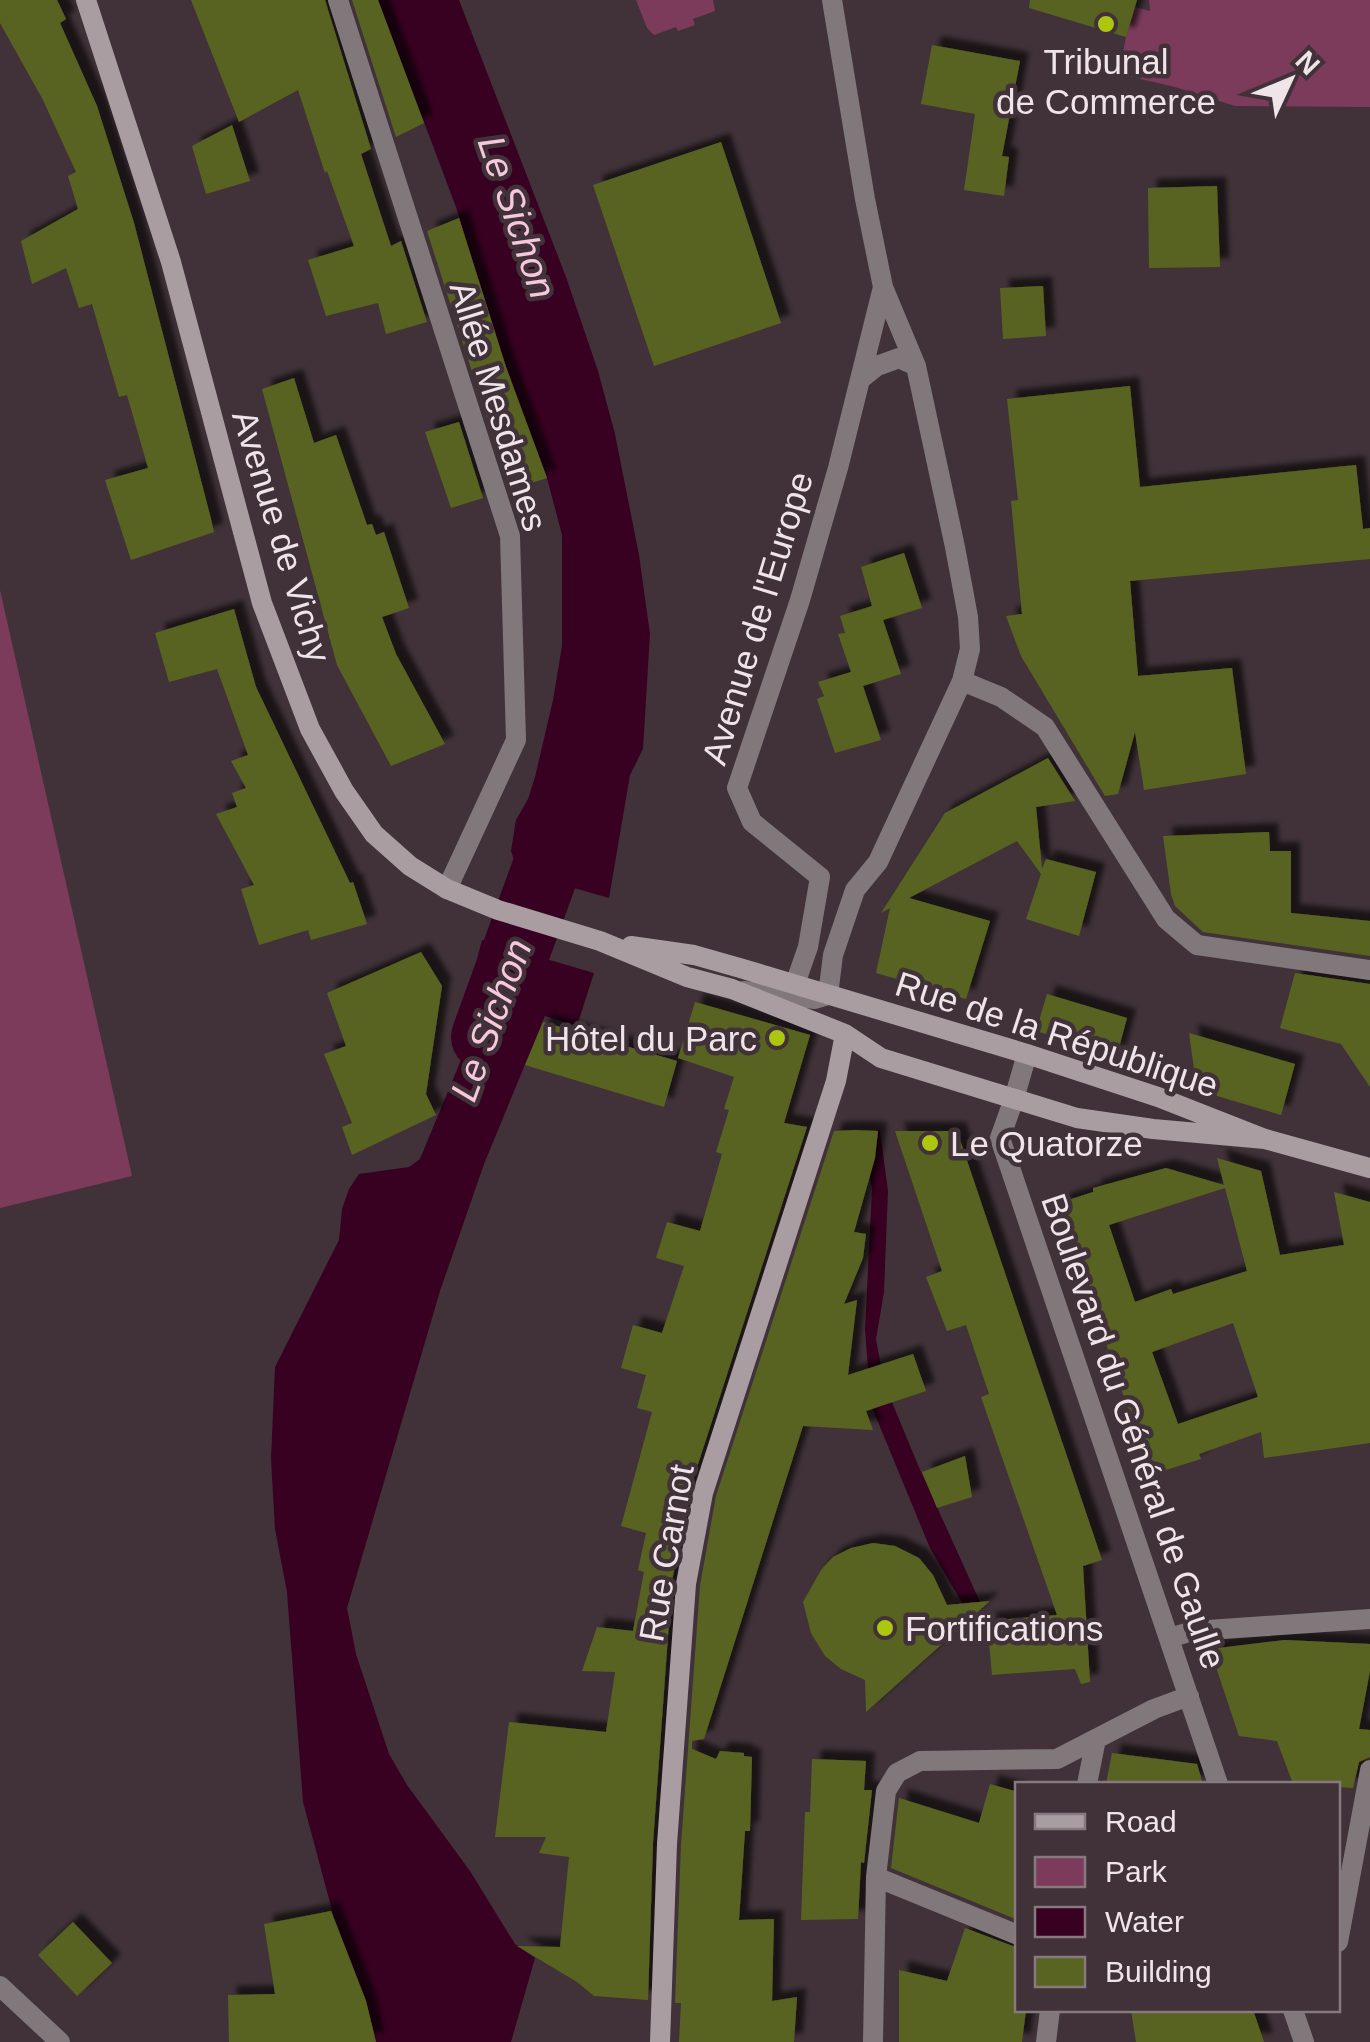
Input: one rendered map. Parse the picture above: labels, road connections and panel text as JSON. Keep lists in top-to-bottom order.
{
  "streets": {
    "main road": ["Avenue de Vichy", "Rue de la République", "Rue Carnot"],
    "street": ["Allée Mesdames", "Avenue de l'Europe", "Boulevard du Général de Gaulle"]
  },
  "crossings": [
    ["Allée Mesdames", "Avenue de Vichy"],
    ["Avenue de Vichy", "Avenue de l'Europe"],
    ["Avenue de Vichy", "Rue de la République"],
    ["Avenue de Vichy", "Rue Carnot"],
    ["Avenue de l'Europe", "Rue de la République"],
    ["Rue de la République", "Boulevard du Général de Gaulle"],
    ["Rue de la République", "Rue Carnot"]
  ],
  "water": ["Le Sichon"],
  "places": [
    "Tribunal de Commerce",
    "Hôtel du Parc",
    "Le Quatorze",
    "Fortifications"
  ],
  "legend": [
    "Road",
    "Park",
    "Water",
    "Building"
  ],
  "north": "top right"
}
